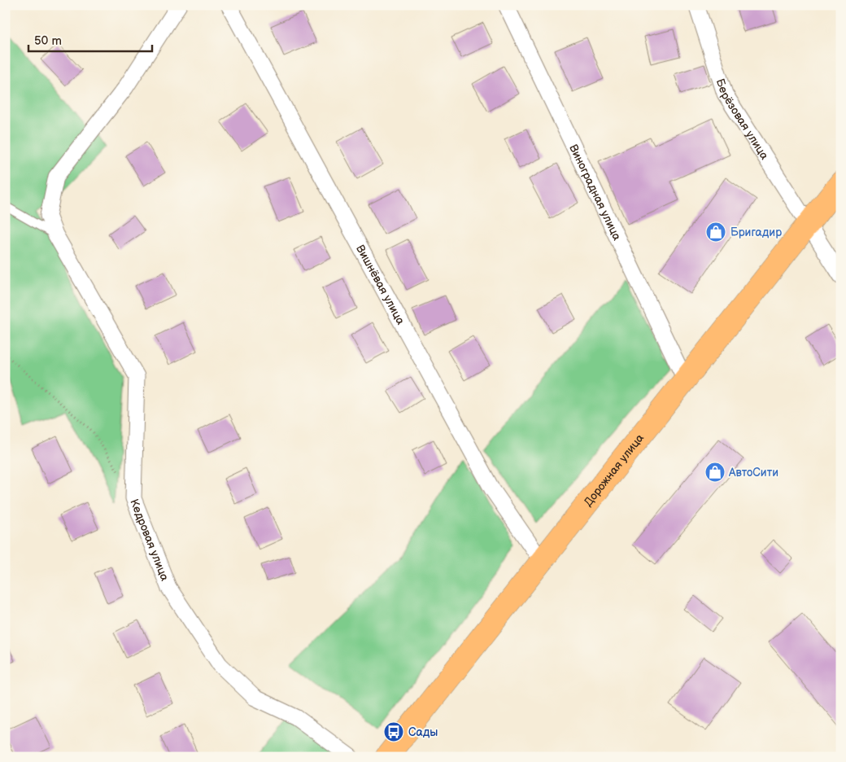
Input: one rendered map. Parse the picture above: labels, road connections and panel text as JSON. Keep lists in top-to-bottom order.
{
  "streets": {
    "main road": ["Дорожная улица"],
    "street": [
      "Берёзовая улица",
      "Виноградная улица",
      "Вишнёвая улица",
      "Кедровая улица"
    ]
  },
  "crossings": [
    ["Берёзовая улица", "Дорожная улица"],
    ["Виноградная улица", "Дорожная улица"],
    ["Вишнёвая улица", "Дорожная улица"]
  ],
  "places": {
    "shop": ["Бригадир", "АвтоСити"],
    "bus stop": ["Сады"]
  },
  "scale_bar": "50 m"
}
